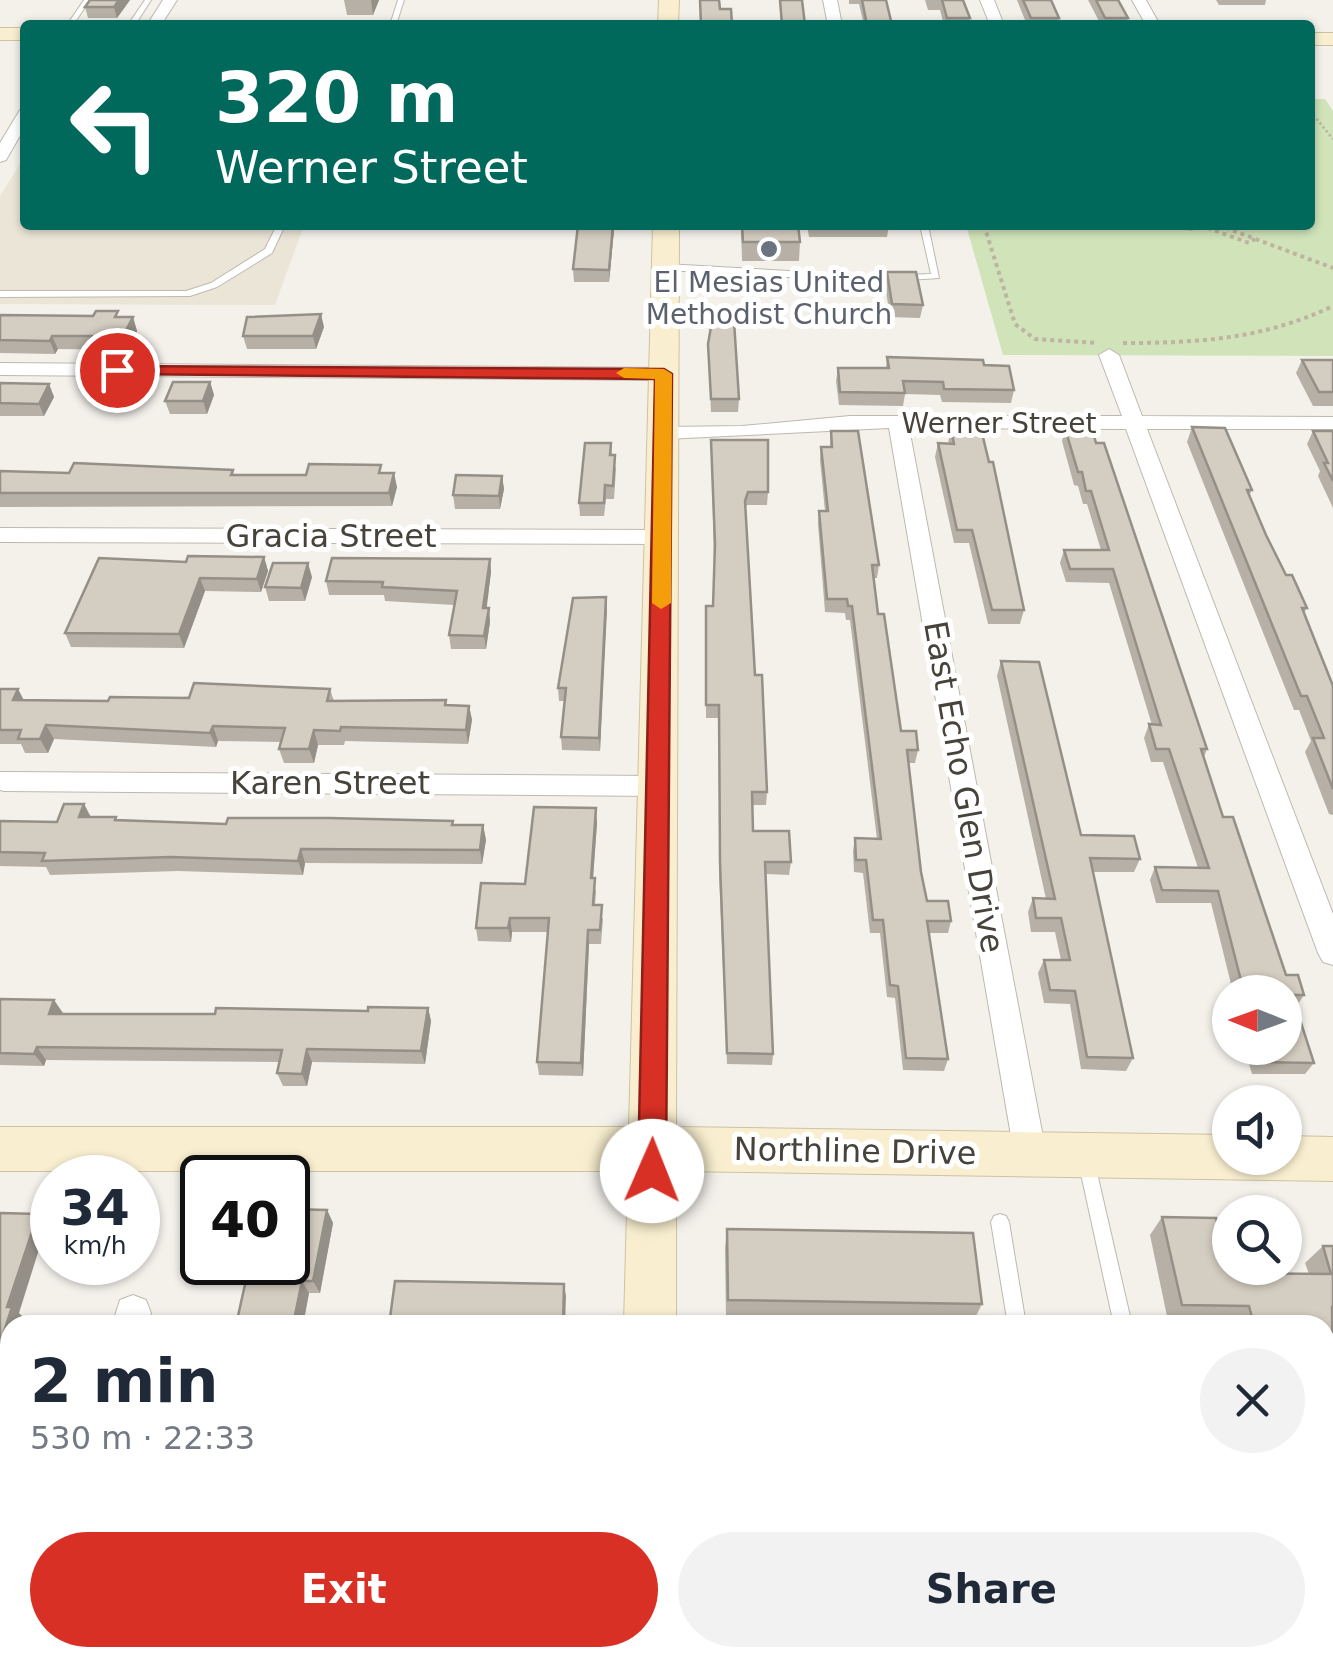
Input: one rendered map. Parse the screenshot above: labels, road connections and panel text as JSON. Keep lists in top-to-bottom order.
{
  "streets": {
    "street": [
      "Werner Street",
      "Gracia Street",
      "Karen Street",
      "East Echo Glen Drive",
      "Northline Drive"
    ]
  },
  "crossings": [
    ["Werner Street", "East Echo Glen Drive"],
    ["East Echo Glen Drive", "Northline Drive"]
  ],
  "places": ["El Mesias United Methodist Church"],
  "north": "left",
  "page": {
    "turn": ["320 m", "Werner Street"],
    "speed": "34 km/h",
    "limit": "40",
    "heading": ["2 min", "530 m · 22:33"],
    "buttons": ["Exit", "Share"]
  }
}
